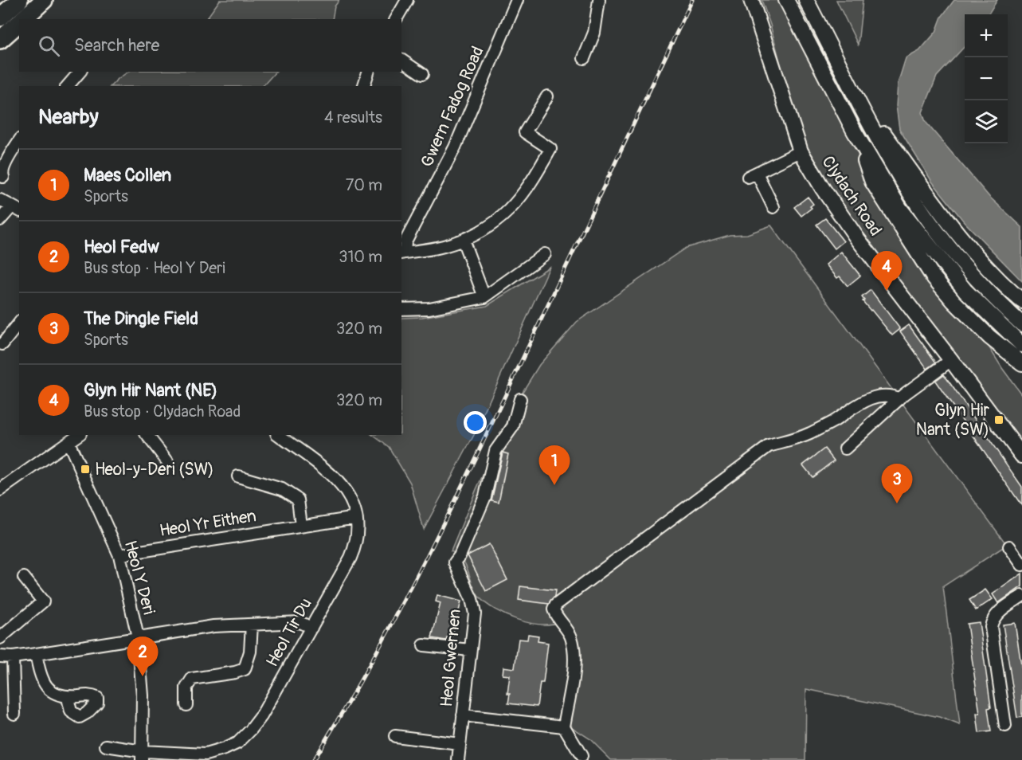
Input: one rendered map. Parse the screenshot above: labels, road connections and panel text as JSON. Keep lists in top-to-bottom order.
{
  "streets": {
    "main road": ["Clydach Road"],
    "street": [
      "Gwern Fadog Road",
      "Heol Yr Eithen",
      "Heol Y Deri",
      "Heol Tir Du",
      "Heol Gwernen"
    ]
  },
  "crossings": [
    ["Heol Yr Eithen", "Heol Y Deri"],
    ["Heol Yr Eithen", "Heol Tir Du"],
    ["Heol Y Deri", "Heol Tir Du"]
  ],
  "places": {
    "transit": ["Glyn Hir Nant (SW)", "Heol-y-Deri (SW)"]
  },
  "page": {
    "map_buttons": ["+", "−"],
    "search": "Search here",
    "heading": ["Nearby", "4 results"],
    "list": [
      {
        "mark": "1",
        "name": "Maes Collen",
        "note": "Sports",
        "value": "70 m"
      },
      {
        "mark": "2",
        "name": "Heol Fedw",
        "note": "Bus stop · Heol Y Deri",
        "value": "310 m"
      },
      {
        "mark": "3",
        "name": "The Dingle Field",
        "note": "Sports",
        "value": "320 m"
      },
      {
        "mark": "4",
        "name": "Glyn Hir Nant (NE)",
        "note": "Bus stop · Clydach Road",
        "value": "320 m"
      }
    ],
    "pins": [
      "4",
      "1",
      "3",
      "2"
    ]
  }
}
